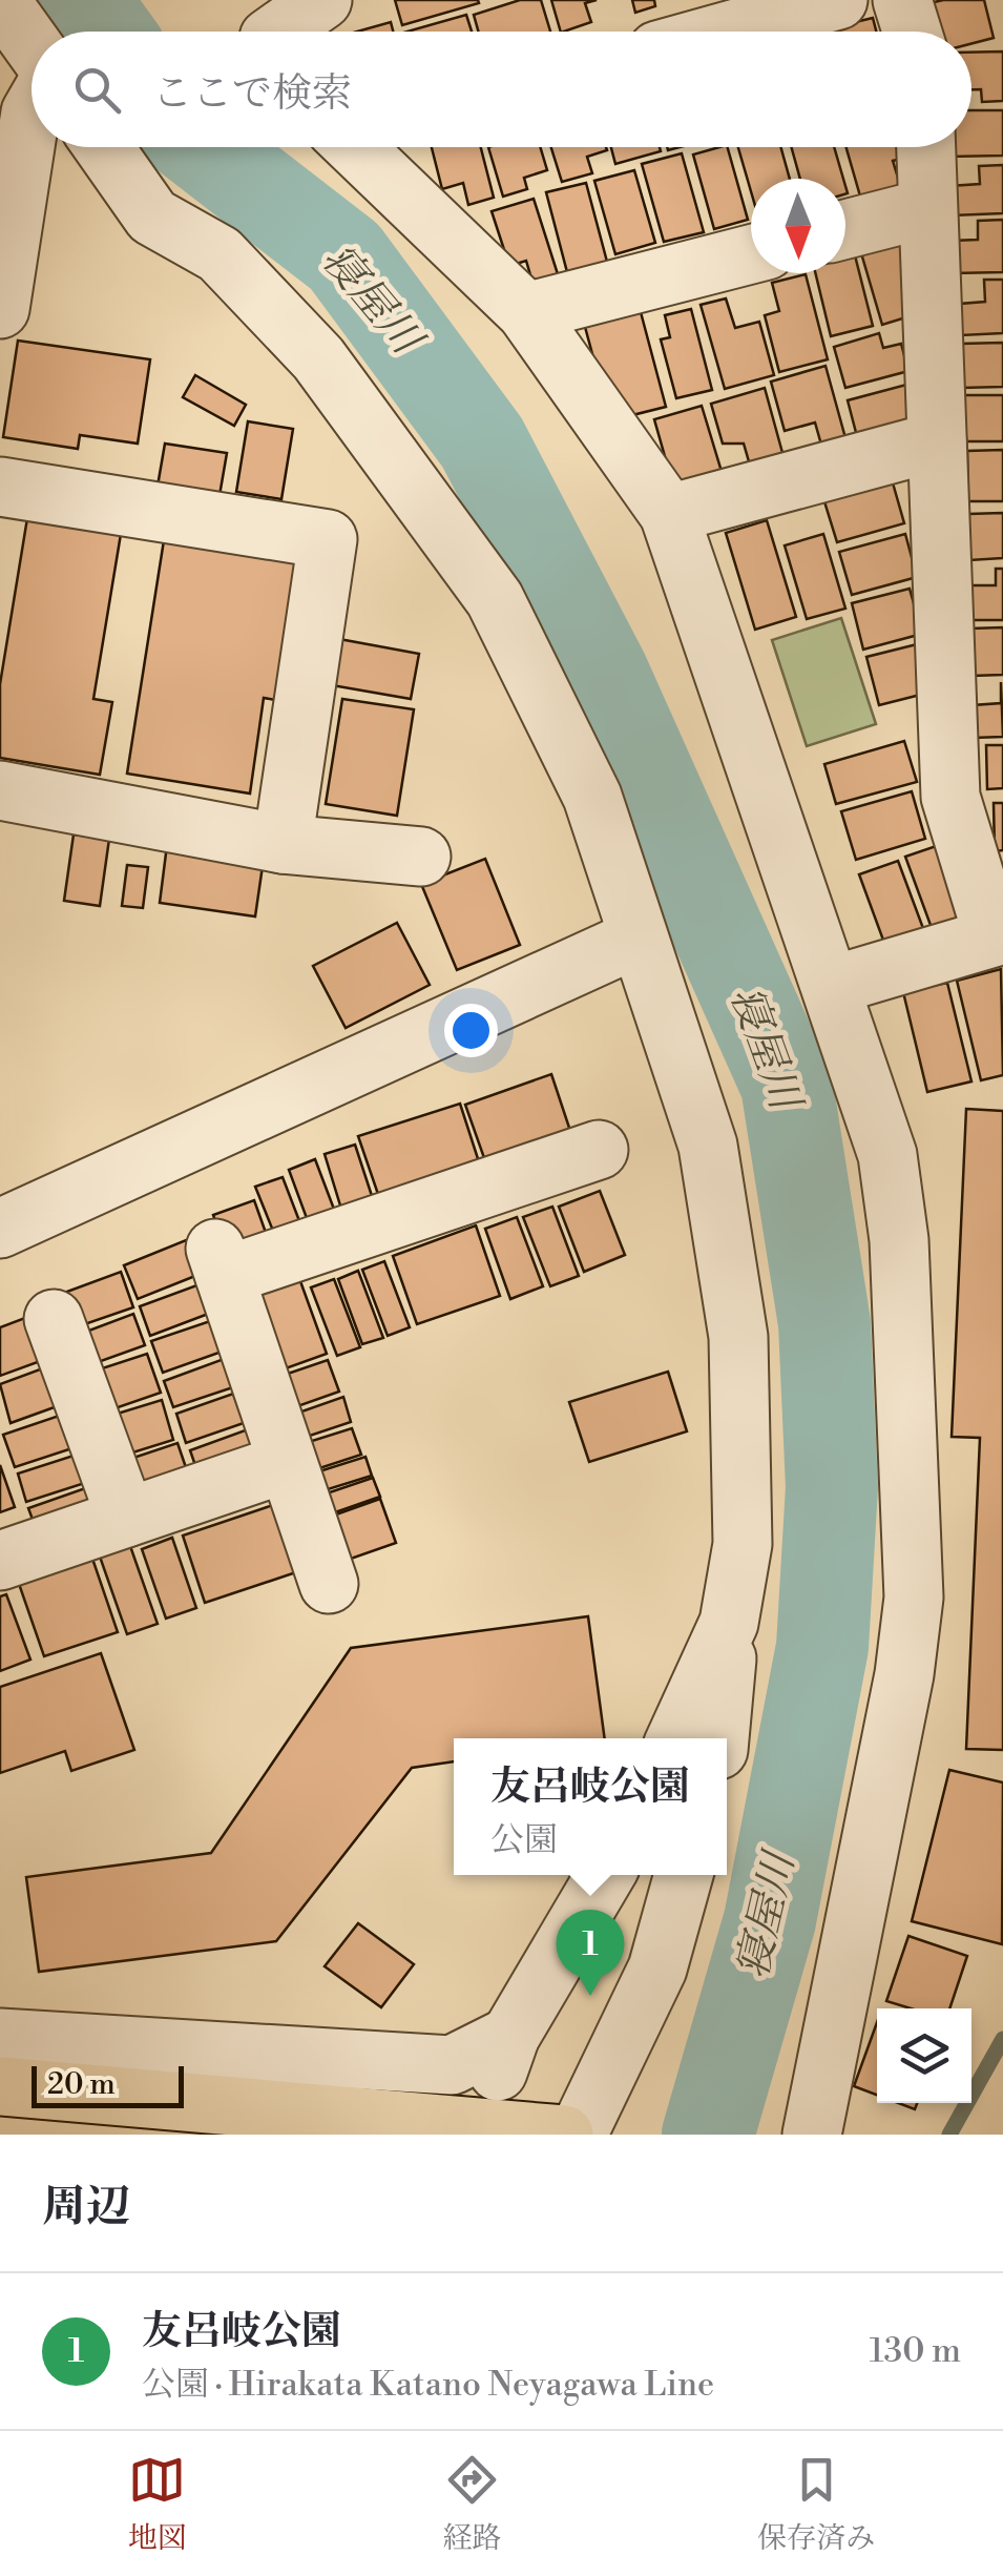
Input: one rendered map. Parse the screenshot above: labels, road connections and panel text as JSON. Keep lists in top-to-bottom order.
{
  "water": ["寝屋川"],
  "scale_bar": "20 m",
  "north": "bottom",
  "page": {
    "search": "ここで検索",
    "popup": ["友呂岐公園", "公園"],
    "pins": "1",
    "scale": "20 m",
    "heading": "周辺",
    "list": [
      {
        "mark": "1",
        "name": "友呂岐公園",
        "note": "公園 · Hirakata Katano Neyagawa Line",
        "value": "130 m"
      }
    ],
    "nav": ["地図", "経路", "保存済み"]
  }
}
